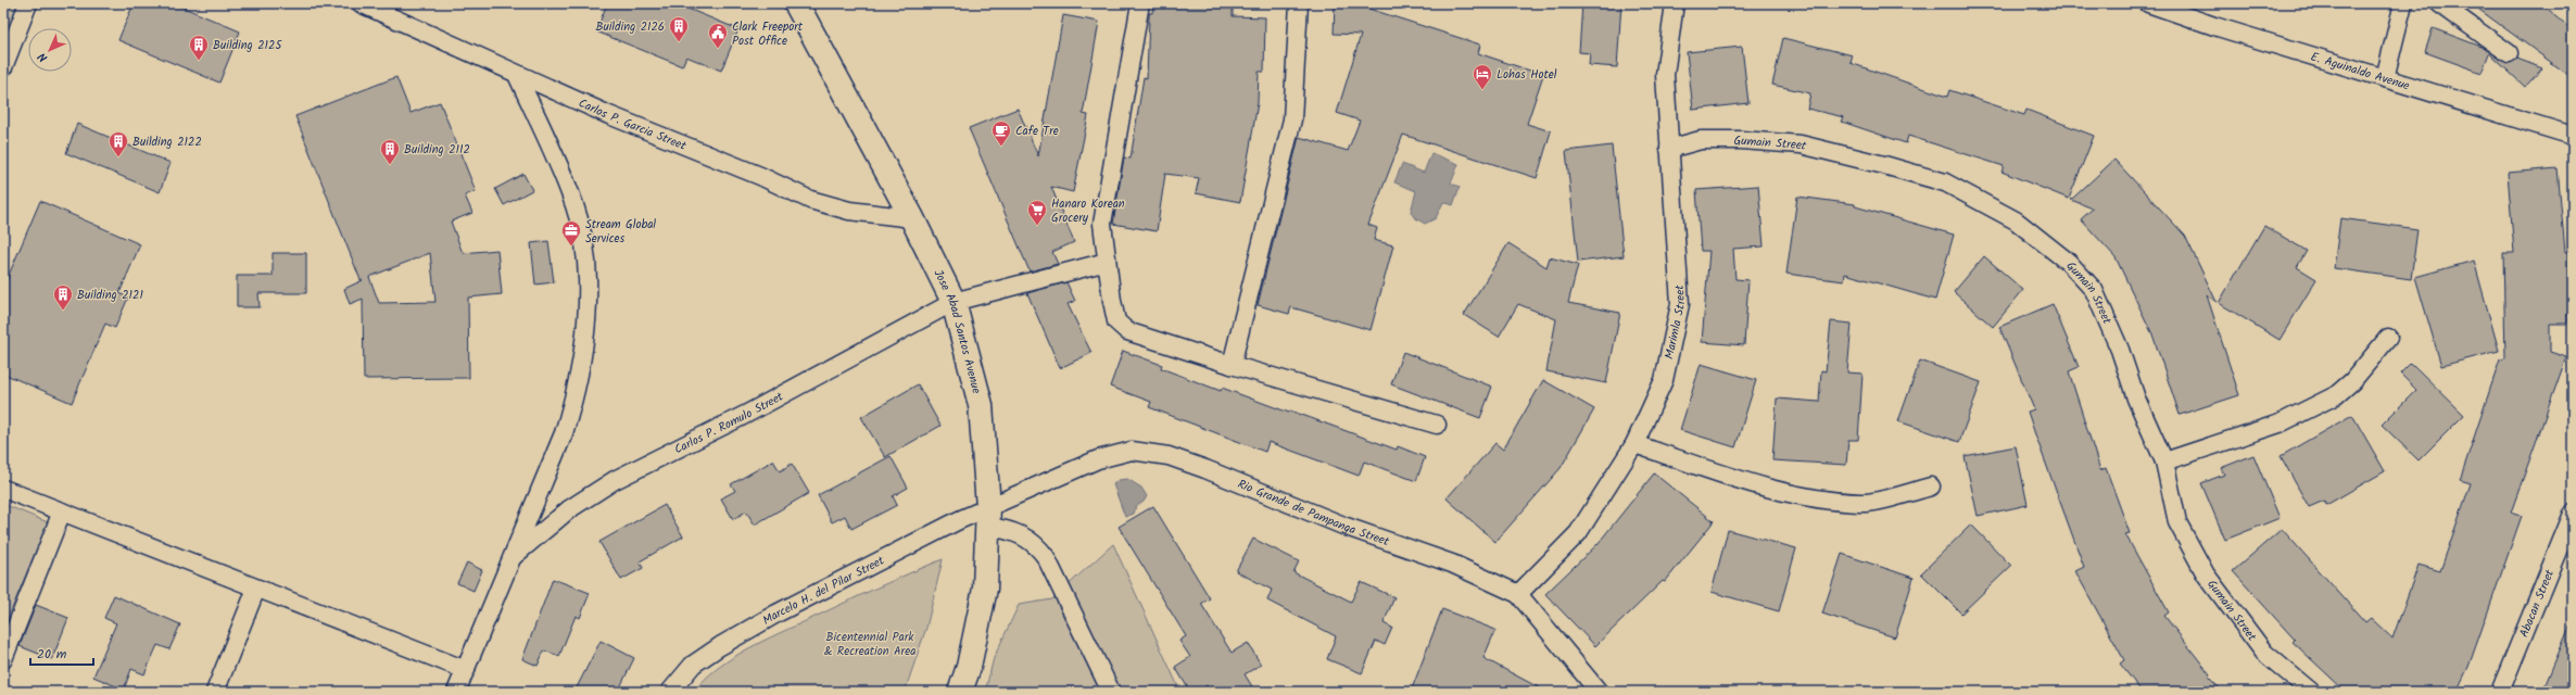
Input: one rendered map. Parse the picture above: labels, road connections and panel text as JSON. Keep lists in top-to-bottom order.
{
  "streets": {
    "main road": ["Jose Abad Santos Avenue"],
    "street": [
      "E. Aguinaldo Avenue",
      "Carlos P. Garcia Street",
      "Gumain Street",
      "Marimla Street",
      "Carlos P. Romulo Street",
      "Rio Grande de Pampanga Street",
      "Marcelo H. del Pilar Street",
      "Abacan Street"
    ]
  },
  "crossings": [
    ["Carlos P. Garcia Street", "Jose Abad Santos Avenue"],
    ["Carlos P. Garcia Street", "Carlos P. Romulo Street"],
    ["Gumain Street", "Marimla Street"],
    ["Marimla Street", "Rio Grande de Pampanga Street"],
    ["Jose Abad Santos Avenue", "Carlos P. Romulo Street"],
    ["Jose Abad Santos Avenue", "Rio Grande de Pampanga Street"],
    ["Jose Abad Santos Avenue", "Marcelo H. del Pilar Street"],
    ["Rio Grande de Pampanga Street", "Marcelo H. del Pilar Street"]
  ],
  "parks": ["Bicentennial Park & Recreation Area"],
  "places": {
    "building": [
      "Building 2126",
      "Building 2125",
      "Building 2122",
      "Building 2112",
      "Building 2121"
    ],
    "public building": ["Clark Freeport Post Office"],
    "hotel": ["Lohas Hotel"],
    "cafe": ["Cafe Tre"],
    "supermarket": ["Hanaro Korean Grocery"],
    "office": ["Stream Global Services"]
  },
  "scale_bar": "20 m",
  "north": "bottom left"
}
